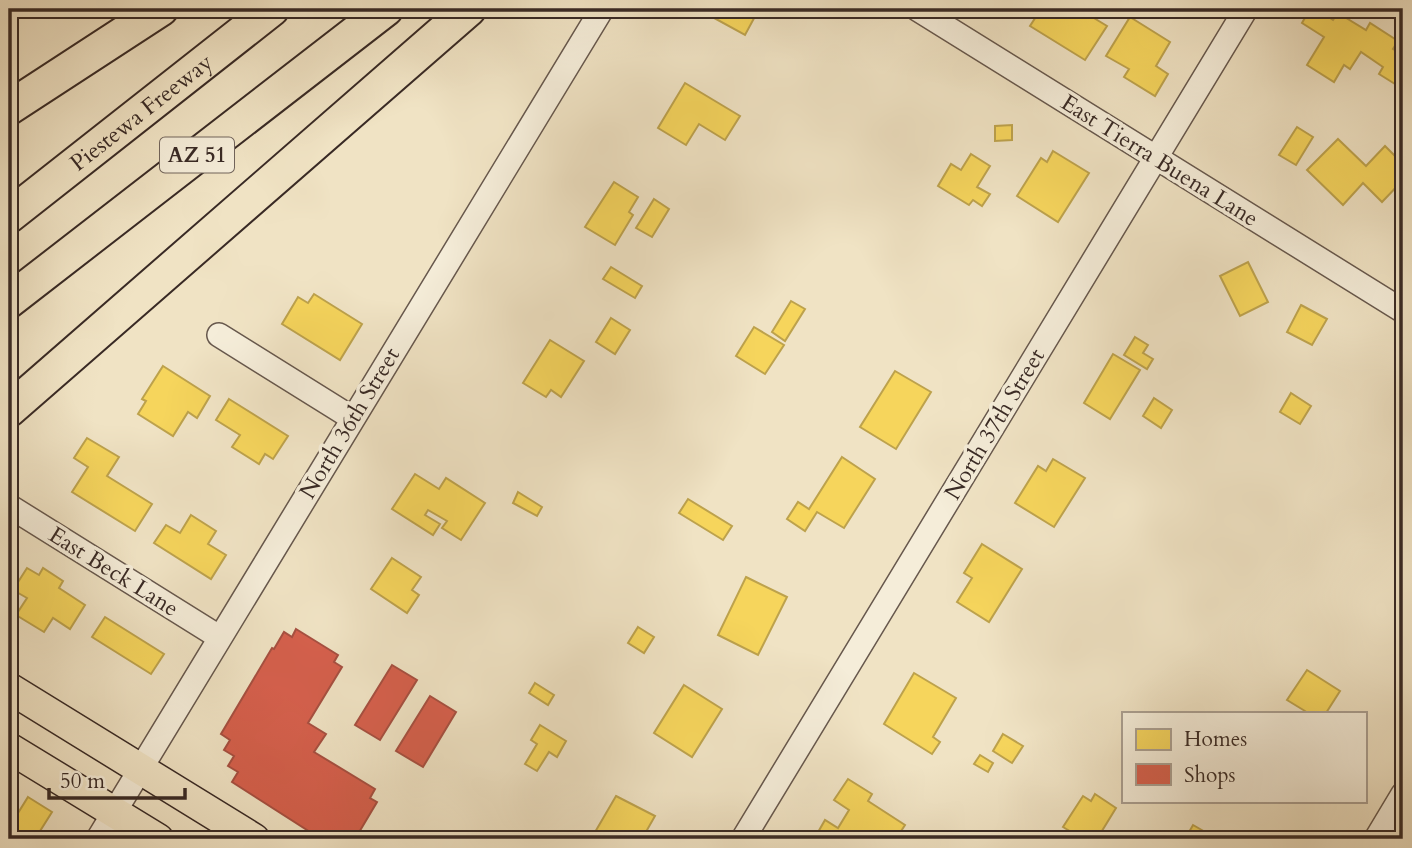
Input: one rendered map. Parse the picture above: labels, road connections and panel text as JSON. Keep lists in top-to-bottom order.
{
  "streets": {
    "highway": ["Piestewa Freeway", "AZ 51"],
    "street": [
      "East Tierra Buena Lane",
      "North 36th Street",
      "North 37th Street",
      "East Beck Lane"
    ]
  },
  "crossings": [
    ["East Tierra Buena Lane", "North 37th Street"],
    ["North 36th Street", "East Beck Lane"]
  ],
  "legend": ["Homes", "Shops"],
  "scale_bar": "50 m"
}
